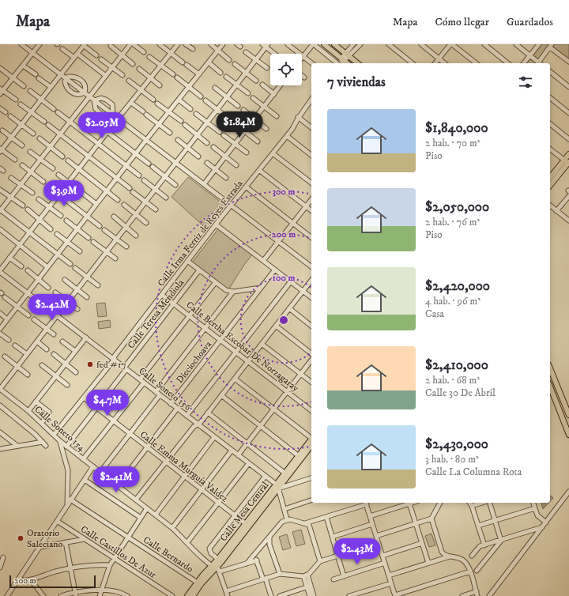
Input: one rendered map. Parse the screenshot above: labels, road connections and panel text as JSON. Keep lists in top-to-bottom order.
{
  "streets": {
    "main road": ["Calle Mesa Central"],
    "street": [
      "Calle Irma Ferriz de Reyes Estrada",
      "Calle Teresa Mendiola",
      "Calle Bertha Escobar De Norzagaray",
      "Dieciochoava",
      "Calle Soneto 156",
      "Calle Soneto 154",
      "Calle Emma Murguía Valdez",
      "Calle Castillos De Azur",
      "Calle Bernardo"
    ]
  },
  "crossings": [
    ["Calle Irma Ferriz de Reyes Estrada", "Calle Teresa Mendiola"],
    ["Calle Irma Ferriz de Reyes Estrada", "Calle Bertha Escobar De Norzagaray"],
    ["Calle Irma Ferriz de Reyes Estrada", "Calle Soneto 156"],
    ["Calle Teresa Mendiola", "Calle Bertha Escobar De Norzagaray"],
    ["Calle Teresa Mendiola", "Calle Soneto 156"],
    ["Calle Teresa Mendiola", "Calle Soneto 154"],
    ["Calle Teresa Mendiola", "Calle Emma Murguía Valdez"],
    ["Calle Bertha Escobar De Norzagaray", "Dieciochoava"],
    ["Dieciochoava", "Calle Soneto 156"],
    ["Calle Soneto 156", "Calle Mesa Central"],
    ["Calle Soneto 154", "Calle Mesa Central"],
    ["Calle Emma Murguía Valdez", "Calle Mesa Central"],
    ["Calle Mesa Central", "Calle Bernardo"]
  ],
  "places": ["fed #17", "Oratorio Saleciano"],
  "scale_bar": "200 m",
  "page": {
    "header": "Mapa",
    "nav": ["Mapa", "Cómo llegar", "Guardados"],
    "heading": "7 viviendas",
    "list": [
      {
        "name": "$1,840,000",
        "note": "2 hab. · 70 m² · Piso"
      },
      {
        "name": "$2,050,000",
        "note": "2 hab. · 76 m² · Piso"
      },
      {
        "name": "$2,420,000",
        "note": "4 hab. · 96 m² · Casa"
      },
      {
        "name": "$2,410,000",
        "note": "2 hab. · 68 m² · Calle 30 De Abril"
      },
      {
        "name": "$2,430,000",
        "note": "3 hab. · 80 m² · Calle La Columna Rota"
      }
    ],
    "price": [
      "$1.84M",
      "$2.05M",
      "$3.9M",
      "$2.42M",
      "$4.7M",
      "$2.41M",
      "$2.43M"
    ],
    "scale": "200 m"
  },
  "rings": ["300 m", "200 m", "100 m"]
}
